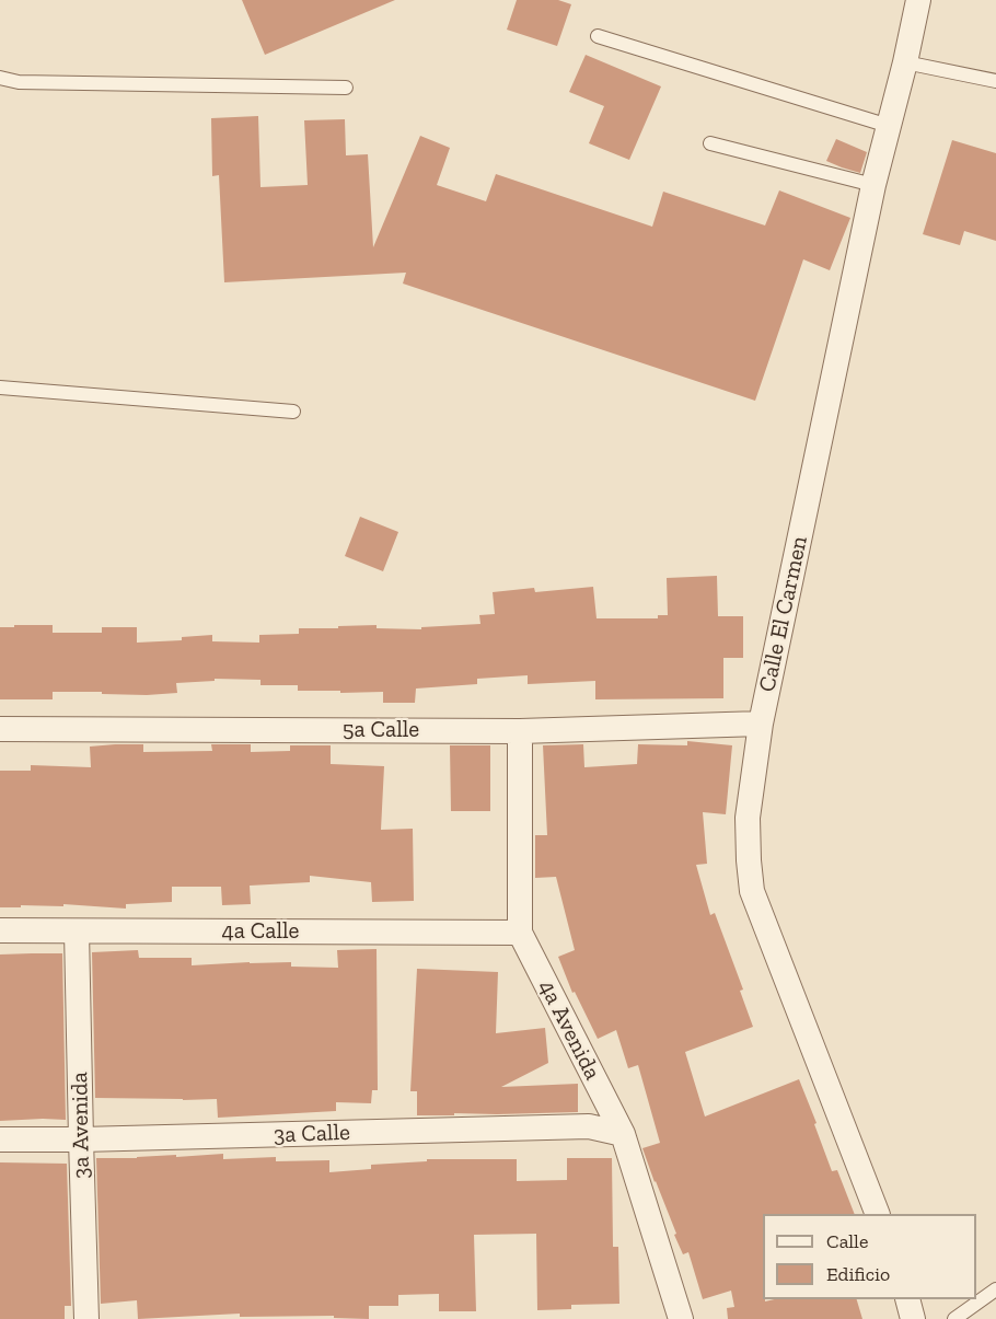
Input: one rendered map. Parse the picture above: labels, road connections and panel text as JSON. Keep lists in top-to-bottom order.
{
  "streets": {
    "street": [
      "Calle El Carmen",
      "5a Calle",
      "4a Calle",
      "4a Avenida",
      "3a Avenida",
      "3a Calle"
    ]
  },
  "crossings": [
    ["Calle El Carmen", "5a Calle"],
    ["5a Calle", "4a Avenida"],
    ["4a Calle", "4a Avenida"],
    ["4a Calle", "3a Avenida"],
    ["4a Avenida", "3a Calle"],
    ["3a Avenida", "3a Calle"]
  ],
  "legend": ["Calle", "Edificio"]
}
